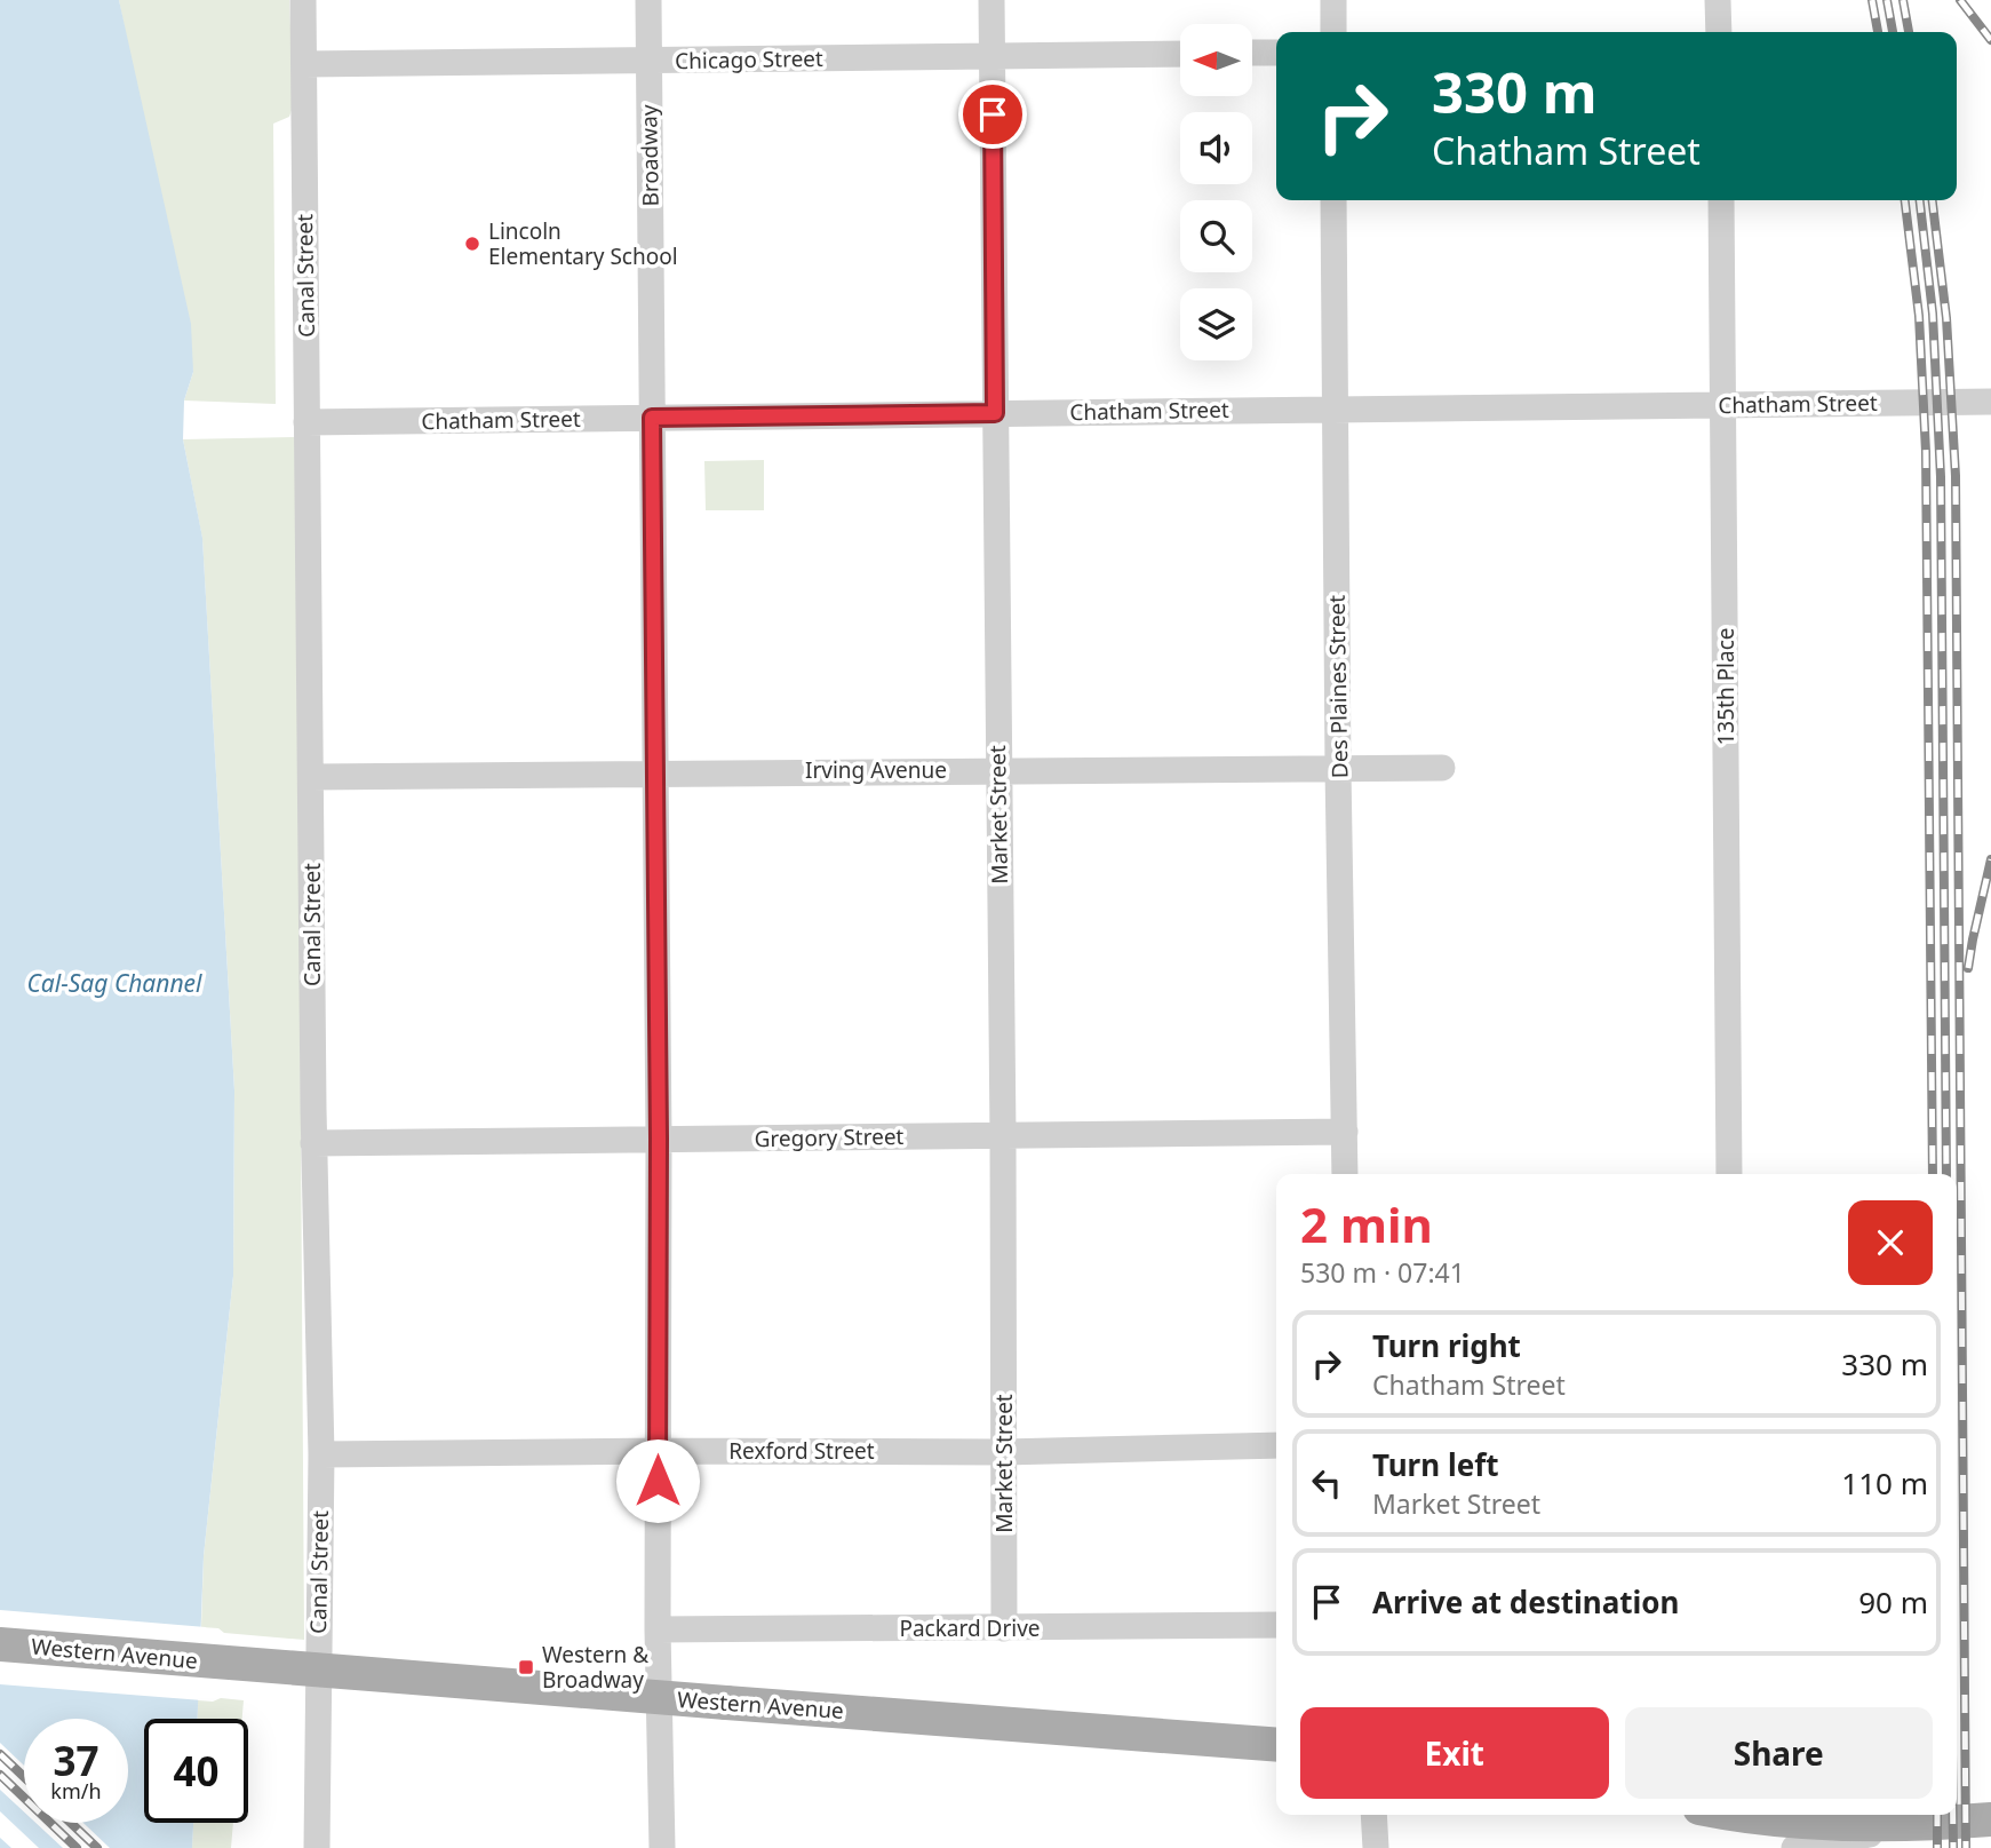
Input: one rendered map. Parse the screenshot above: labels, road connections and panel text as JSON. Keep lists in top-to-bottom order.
{
  "streets": {
    "main road": ["Western Avenue"],
    "street": [
      "Chicago Street",
      "Broadway",
      "Canal Street",
      "Chatham Street",
      "Des Plaines Street",
      "135th Place",
      "Irving Avenue",
      "Market Street",
      "Gregory Street",
      "Rexford Street",
      "Packard Drive"
    ]
  },
  "crossings": [
    ["Chicago Street", "Broadway"],
    ["Chicago Street", "Canal Street"],
    ["Chicago Street", "Market Street"],
    ["Broadway", "Chatham Street"],
    ["Broadway", "Irving Avenue"],
    ["Broadway", "Gregory Street"],
    ["Broadway", "Rexford Street"],
    ["Broadway", "Packard Drive"],
    ["Canal Street", "Chatham Street"],
    ["Canal Street", "Irving Avenue"],
    ["Canal Street", "Gregory Street"],
    ["Canal Street", "Rexford Street"],
    ["Chatham Street", "Des Plaines Street"],
    ["Chatham Street", "135th Place"],
    ["Chatham Street", "Market Street"],
    ["Des Plaines Street", "Irving Avenue"],
    ["Des Plaines Street", "Gregory Street"],
    ["Irving Avenue", "Market Street"],
    ["Market Street", "Gregory Street"],
    ["Market Street", "Rexford Street"],
    ["Market Street", "Packard Drive"]
  ],
  "water": ["Cal-Sag Channel"],
  "places": {
    "other": ["Lincoln Elementary School"],
    "transit": ["Western & Broadway"]
  },
  "north": "left",
  "page": {
    "turn": ["330 m", "Chatham Street"],
    "heading": ["2 min", "530 m · 07:41"],
    "list": [
      {
        "name": "Turn right",
        "note": "Chatham Street",
        "value": "330 m"
      },
      {
        "name": "Turn left",
        "note": "Market Street",
        "value": "110 m"
      },
      {
        "name": "Arrive at destination",
        "value": "90 m"
      }
    ],
    "buttons": ["Exit", "Share"],
    "speed": "37 km/h",
    "limit": "40"
  }
}
